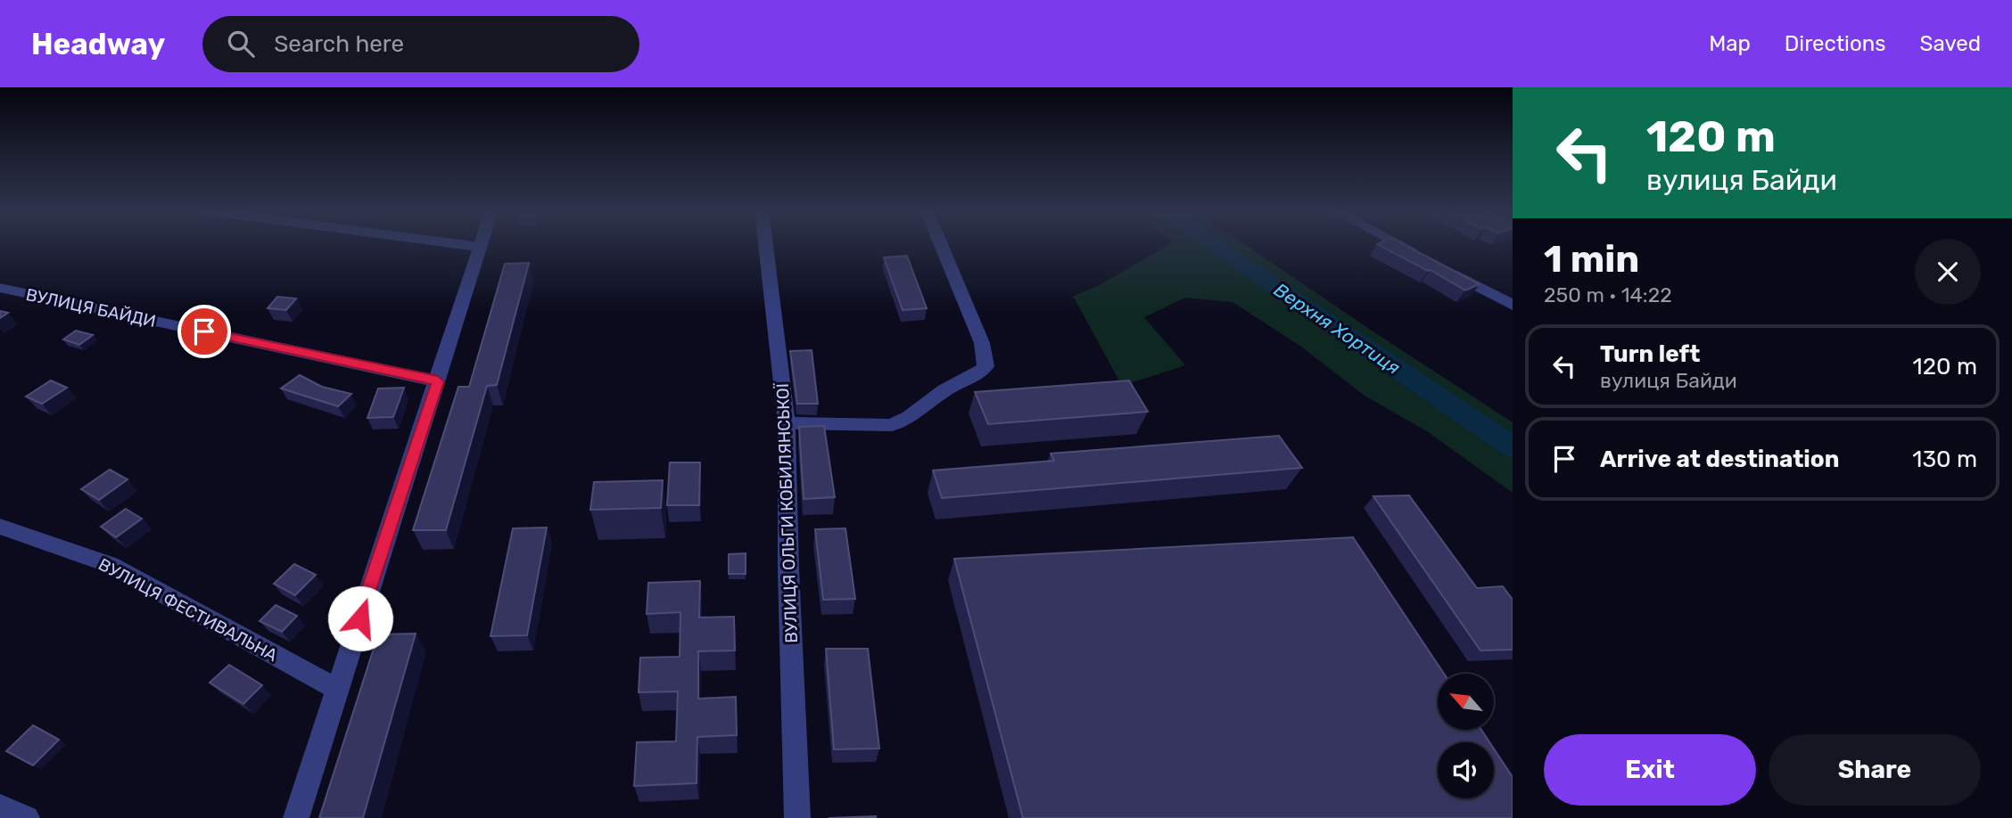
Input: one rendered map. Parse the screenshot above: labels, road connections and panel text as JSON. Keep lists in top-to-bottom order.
{
  "streets": {
    "street": ["ВУЛИЦЯ БАЙДИ", "ВУЛИЦЯ ОЛЬГИ КОБИЛЯНСЬКОЇ", "ВУЛИЦЯ ФЕСТИВАЛЬНА"]
  },
  "water": ["Верхня Хортиця"],
  "north": "top left",
  "page": {
    "header": "Headway",
    "search": "Search here",
    "nav": ["Map", "Directions", "Saved"],
    "turn": ["120 m", "вулиця Байди"],
    "heading": ["1 min", "250 m · 14:22"],
    "list": [
      {
        "name": "Turn left",
        "note": "вулиця Байди",
        "value": "120 m"
      },
      {
        "name": "Arrive at destination",
        "value": "130 m"
      }
    ],
    "buttons": ["Exit", "Share"]
  }
}
